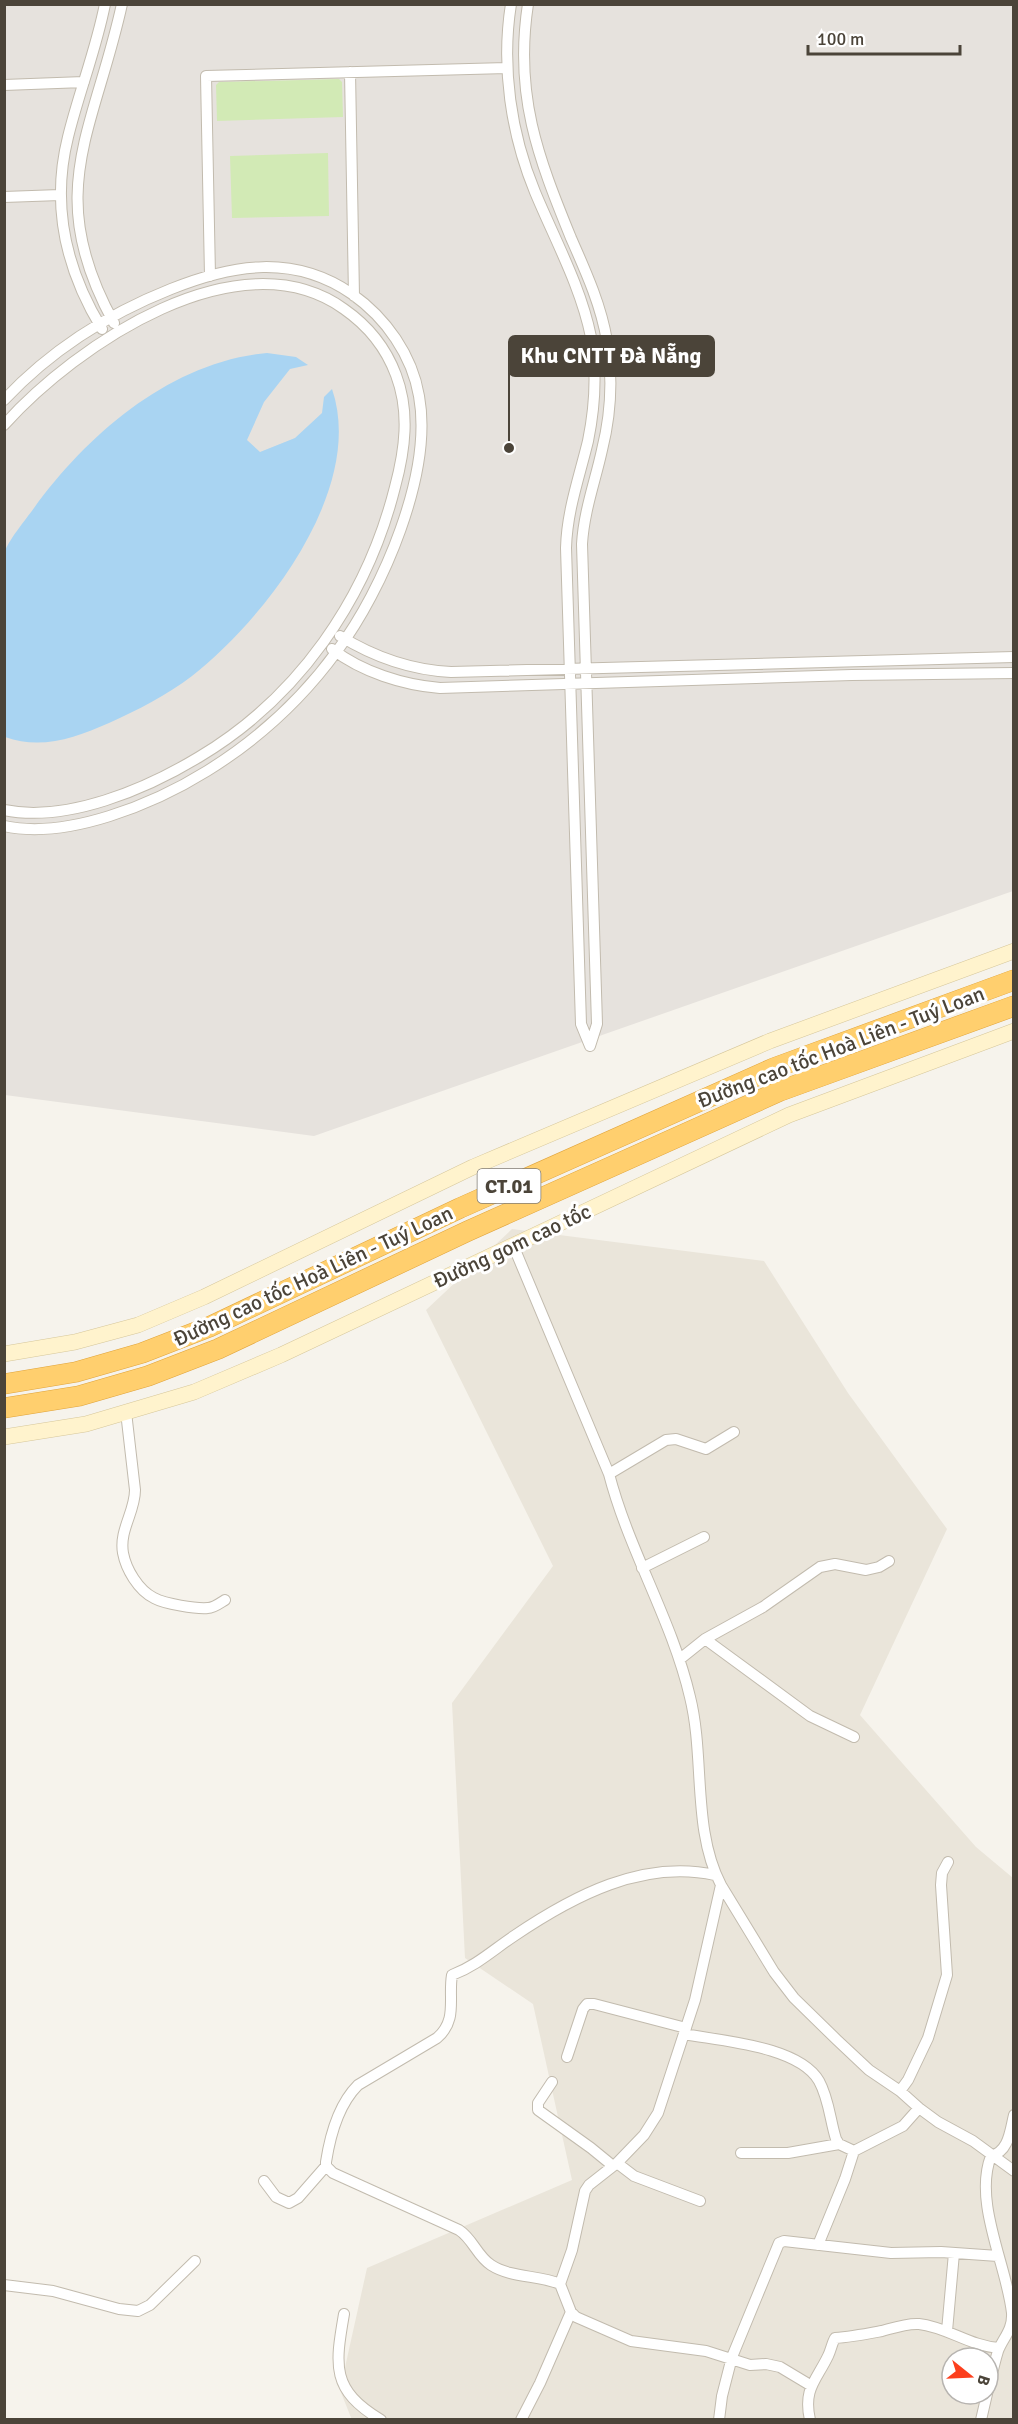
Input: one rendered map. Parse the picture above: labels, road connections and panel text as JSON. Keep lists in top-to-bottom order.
{
  "streets": {
    "highway": ["Đường cao tốc Hoà Liên - Tuý Loan", "CT.01"],
    "main road": ["Đường gom cao tốc"]
  },
  "places": ["Khu CNTT Đà Nẵng"],
  "scale_bar": "100 m",
  "north": "right"
}
